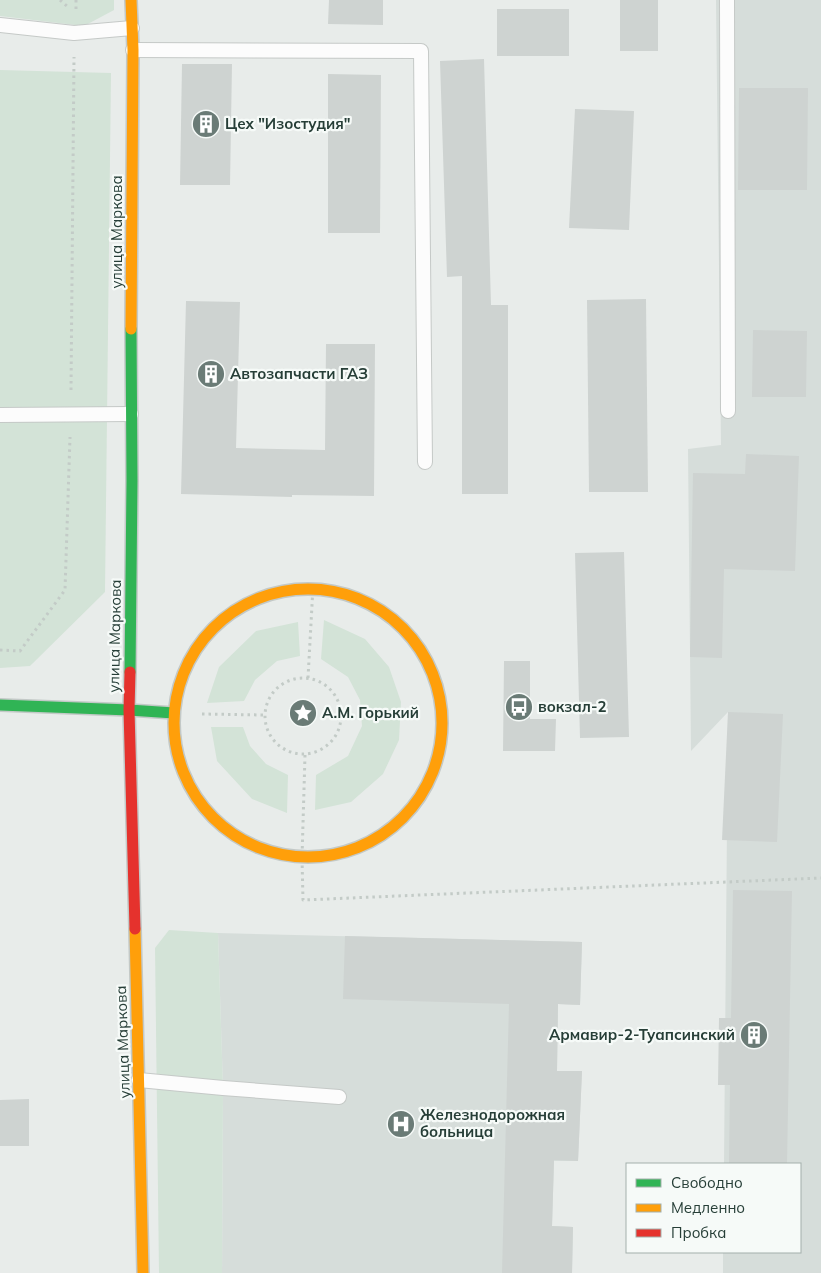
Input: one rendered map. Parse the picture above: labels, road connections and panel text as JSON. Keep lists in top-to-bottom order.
{
  "streets": {
    "main road": ["улица Маркова"]
  },
  "places": {
    "building": ["Цех \"Изостудия\"", "Автозапчасти ГАЗ", "Армавир-2-Туапсинский"],
    "bus stop": ["вокзал-2"],
    "place": ["А.М. Горький"],
    "hospital": ["Железнодорожная больница"]
  },
  "legend": ["Свободно", "Медленно", "Пробка"]
}
